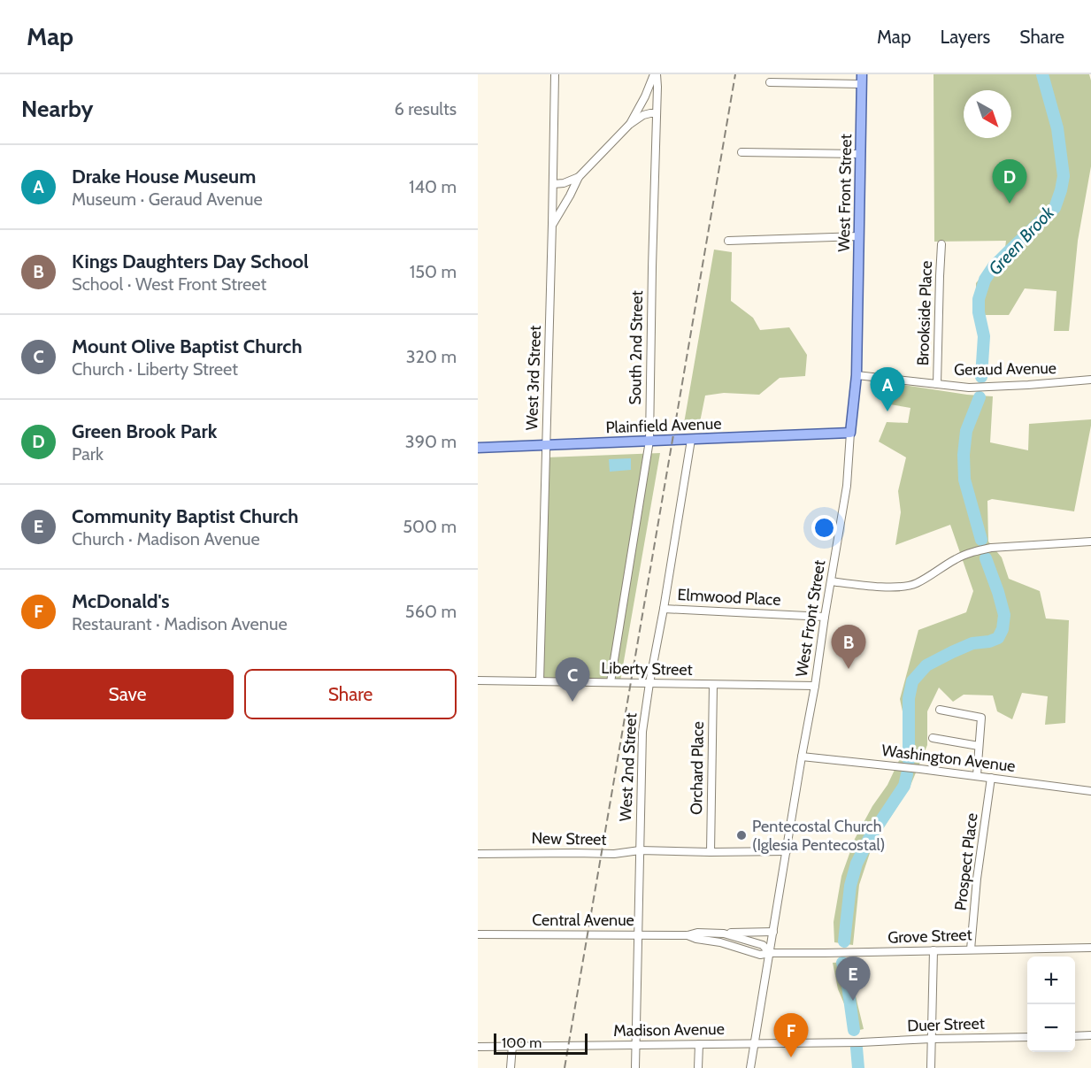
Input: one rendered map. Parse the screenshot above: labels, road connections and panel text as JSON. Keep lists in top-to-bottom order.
{
  "streets": {
    "main road": ["West Front Street", "Plainfield Avenue"],
    "street": [
      "Brookside Place",
      "South 2nd Street",
      "Geraud Avenue",
      "West 3rd Street",
      "Elmwood Place",
      "Liberty Street",
      "Washington Avenue",
      "West 2nd Street",
      "Orchard Place",
      "New Street",
      "Prospect Place",
      "Central Avenue",
      "Grove Street",
      "Duer Street",
      "Madison Avenue"
    ]
  },
  "crossings": [
    ["West Front Street", "Geraud Avenue"],
    ["West Front Street", "Plainfield Avenue"],
    ["West Front Street", "Elmwood Place"],
    ["West Front Street", "Liberty Street"],
    ["West Front Street", "Washington Avenue"],
    ["West Front Street", "New Street"],
    ["West Front Street", "Central Avenue"],
    ["West Front Street", "Grove Street"],
    ["West Front Street", "Madison Avenue"],
    ["Brookside Place", "Geraud Avenue"],
    ["South 2nd Street", "Plainfield Avenue"],
    ["South 2nd Street", "Liberty Street"],
    ["West 3rd Street", "Plainfield Avenue"],
    ["West 3rd Street", "Liberty Street"],
    ["Plainfield Avenue", "West 2nd Street"],
    ["Elmwood Place", "West 2nd Street"],
    ["Liberty Street", "West 2nd Street"],
    ["Liberty Street", "Orchard Place"],
    ["Washington Avenue", "Prospect Place"],
    ["West 2nd Street", "New Street"],
    ["West 2nd Street", "Central Avenue"],
    ["West 2nd Street", "Madison Avenue"],
    ["Orchard Place", "New Street"],
    ["Prospect Place", "Grove Street"],
    ["Central Avenue", "Grove Street"],
    ["Duer Street", "Madison Avenue"]
  ],
  "water": ["Green Brook"],
  "places": ["Pentecostal Church (Iglesia Pentecostal)"],
  "scale_bar": "100 m",
  "north": "bottom right",
  "page": {
    "header": "Map",
    "nav": ["Map", "Layers", "Share"],
    "heading": ["Nearby", "6 results"],
    "list": [
      {
        "mark": "A",
        "name": "Drake House Museum",
        "note": "Museum · Geraud Avenue",
        "value": "140 m"
      },
      {
        "mark": "B",
        "name": "Kings Daughters Day School",
        "note": "School · West Front Street",
        "value": "150 m"
      },
      {
        "mark": "C",
        "name": "Mount Olive Baptist Church",
        "note": "Church · Liberty Street",
        "value": "320 m"
      },
      {
        "mark": "D",
        "name": "Green Brook Park",
        "note": "Park",
        "value": "390 m"
      },
      {
        "mark": "E",
        "name": "Community Baptist Church",
        "note": "Church · Madison Avenue",
        "value": "500 m"
      },
      {
        "mark": "F",
        "name": "McDonald's",
        "note": "Restaurant · Madison Avenue",
        "value": "560 m"
      }
    ],
    "pins": [
      "D",
      "A",
      "B",
      "C",
      "E",
      "F"
    ],
    "buttons": ["Save", "Share"],
    "map_buttons": ["+", "−"],
    "scale": "100 m"
  }
}
